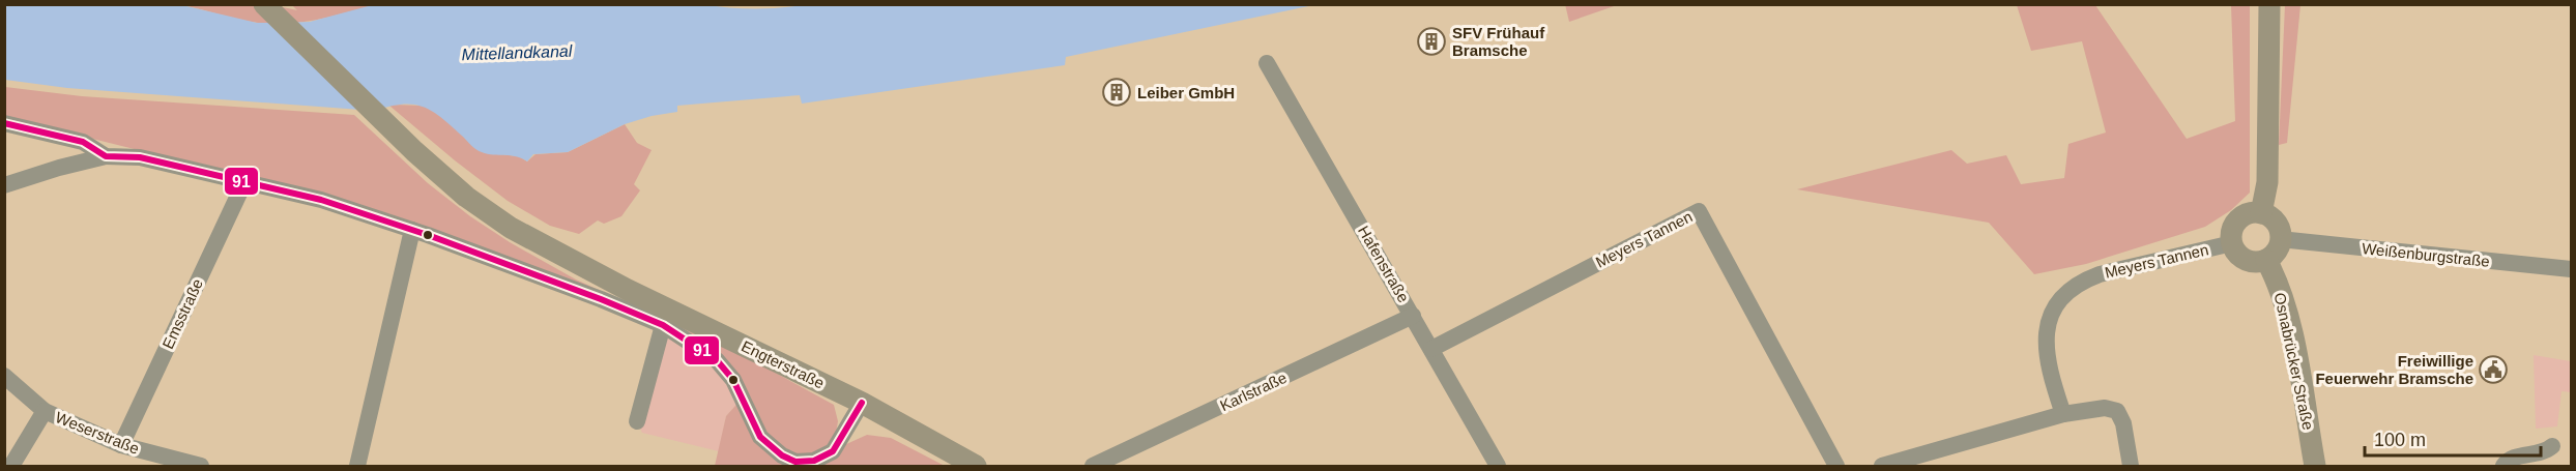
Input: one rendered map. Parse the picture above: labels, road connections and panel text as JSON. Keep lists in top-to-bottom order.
{
  "streets": {
    "main road": ["Osnabrücker Straße", "Engterstraße"],
    "street": [
      "Meyers Tannen",
      "Weißenburgstraße",
      "Hafenstraße",
      "Emsstraße",
      "Karlstraße",
      "Weserstraße"
    ]
  },
  "crossings": [
    ["Meyers Tannen", "Weißenburgstraße"],
    ["Meyers Tannen", "Hafenstraße"],
    ["Meyers Tannen", "Osnabrücker Straße"],
    ["Weißenburgstraße", "Osnabrücker Straße"],
    ["Hafenstraße", "Karlstraße"],
    ["Emsstraße", "Weserstraße"]
  ],
  "water": ["Mittellandkanal"],
  "places": {
    "building": ["SFV Frühauf Bramsche", "Leiber GmbH"],
    "public building": ["Freiwillige Feuerwehr Bramsche"]
  },
  "lines": ["transit line 91"],
  "scale_bar": "100 m"
}
